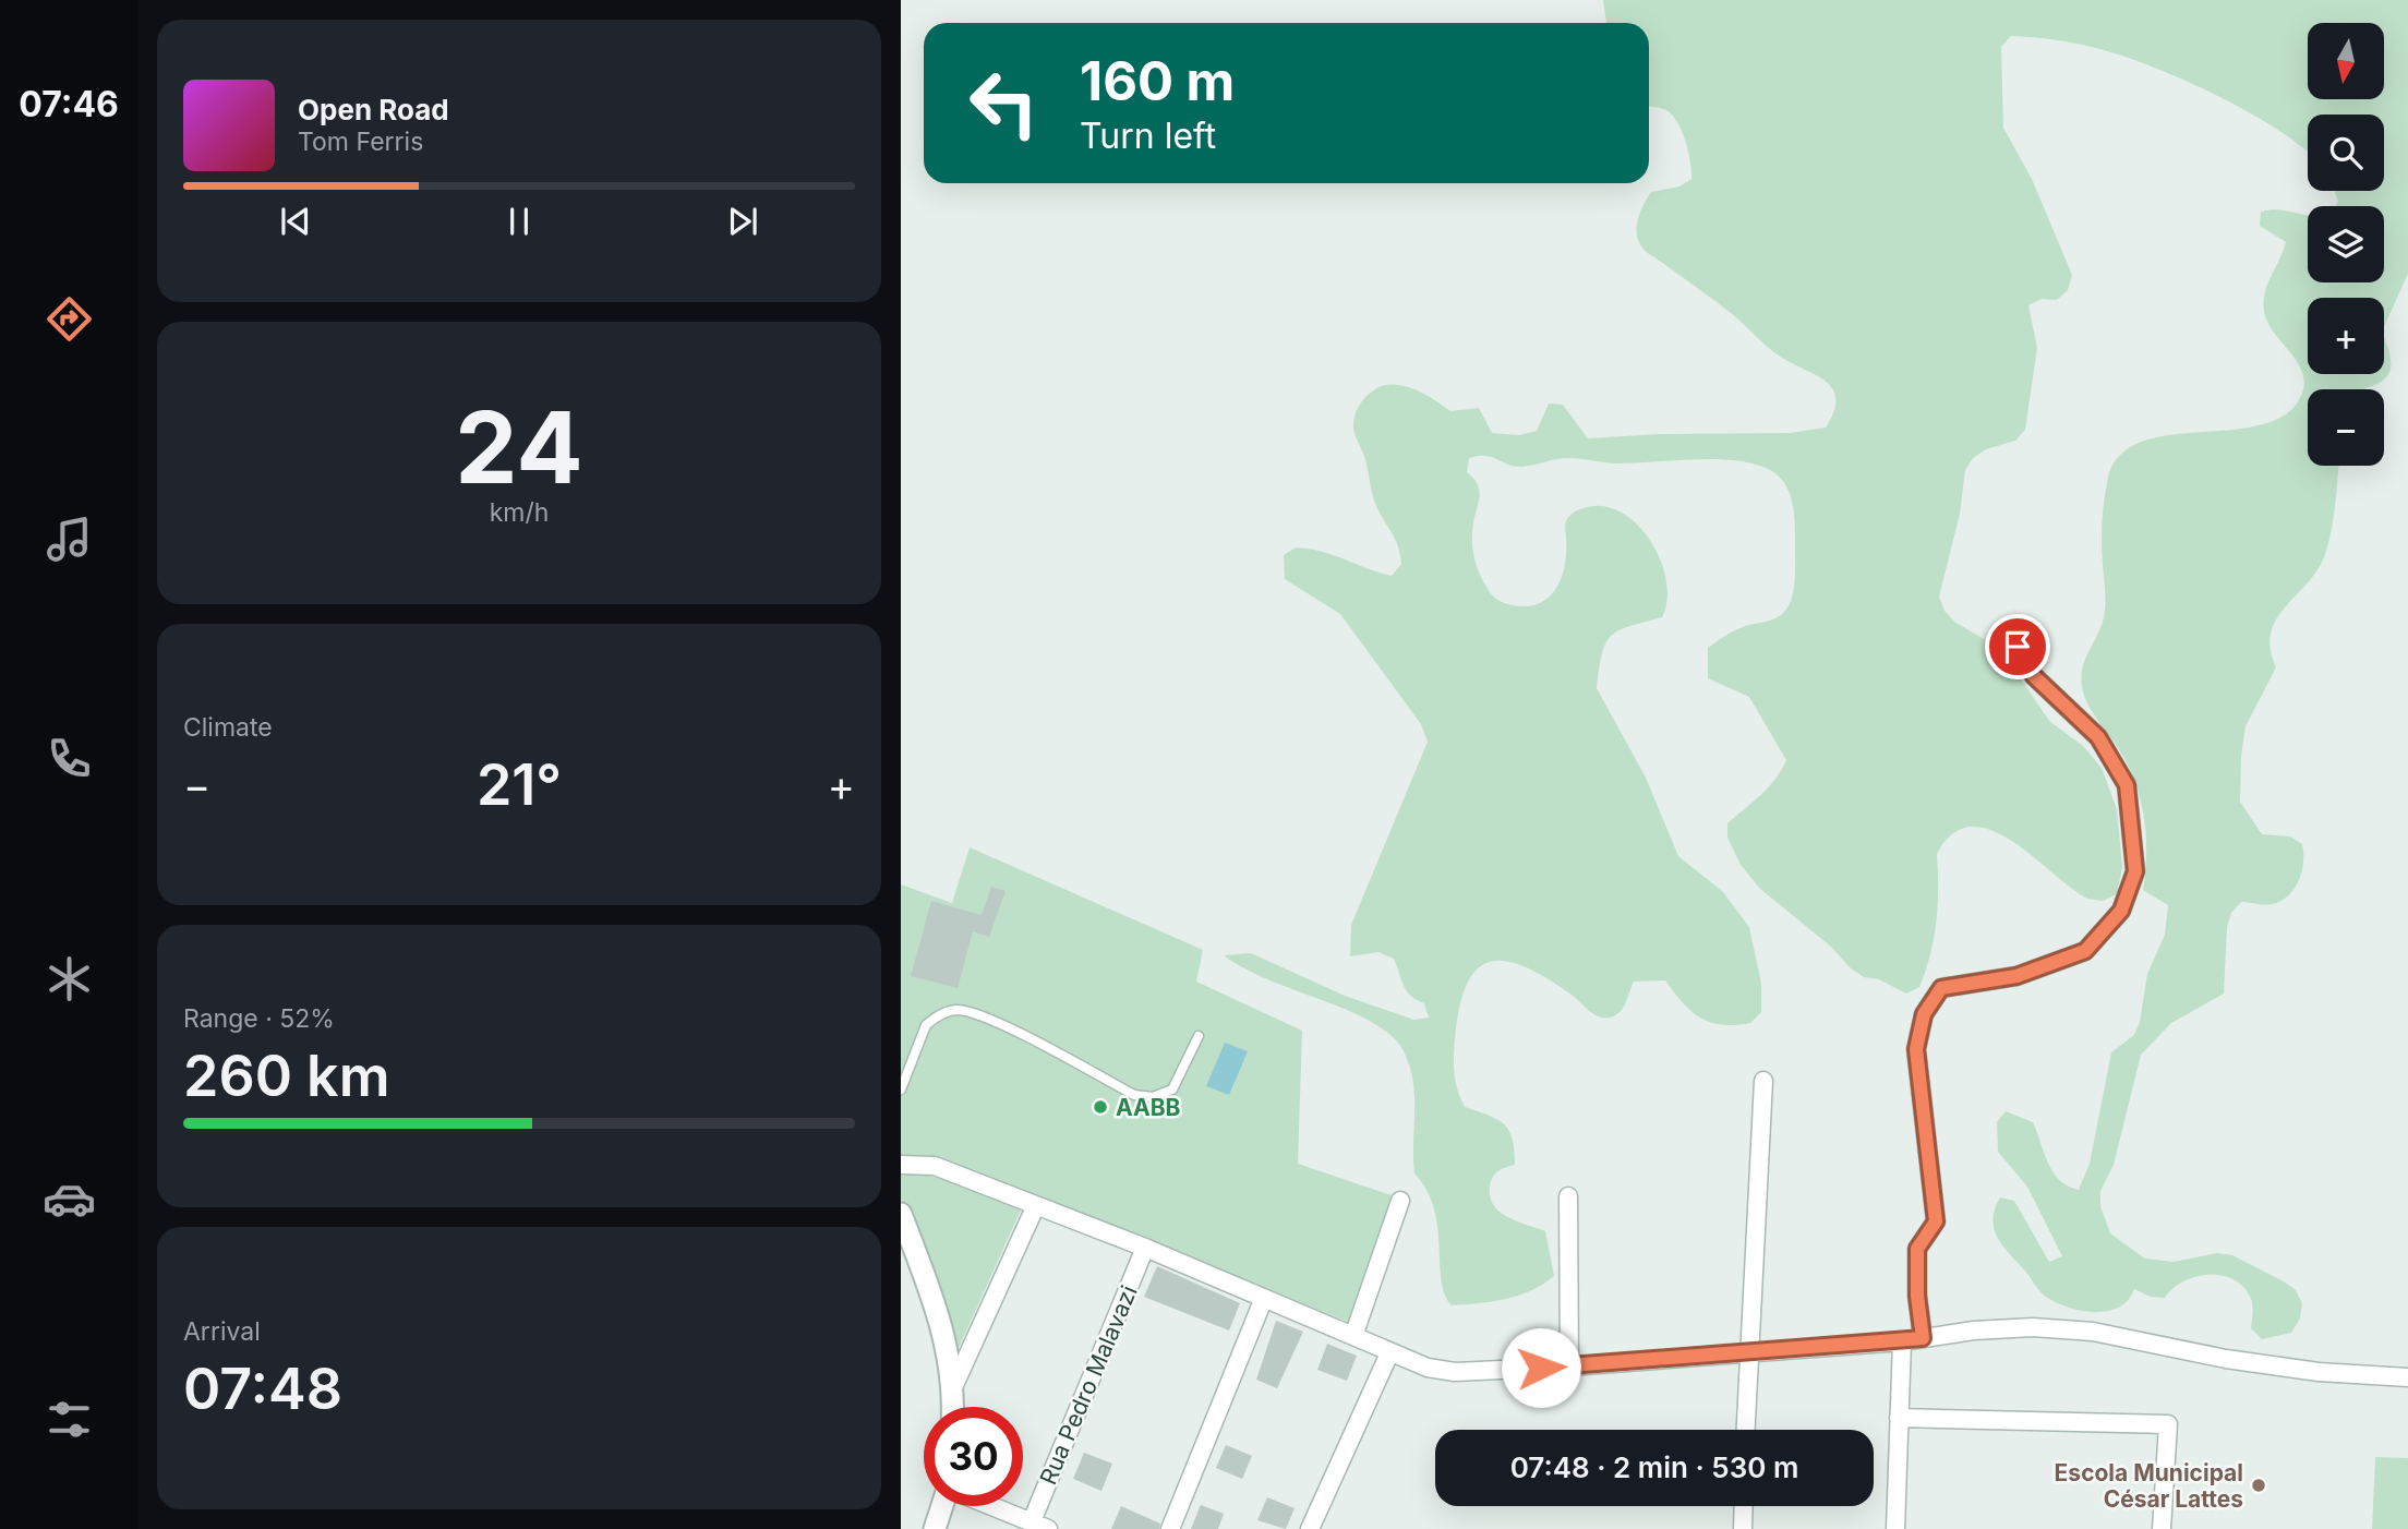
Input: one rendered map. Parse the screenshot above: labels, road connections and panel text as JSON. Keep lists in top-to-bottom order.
{
  "streets": {
    "street": ["Rua Pedro Malavazi"]
  },
  "places": ["AABB", "Escola Municipal César Lattes"],
  "north": "bottom",
  "page": {
    "tabs": "07:46",
    "map_buttons": ["+", "−"],
    "turn": ["160 m", "Turn left"],
    "song": ["Open Road", "Tom Ferris"],
    "tile": [
      ["24", "km/h"],
      "Climate",
      ["Range · 52%", "260 km"],
      ["Arrival", "07:48"]
    ],
    "heat": ["−", "21°", "+"],
    "limit": "30",
    "trip": "07:48 · 2 min · 530 m"
  }
}
